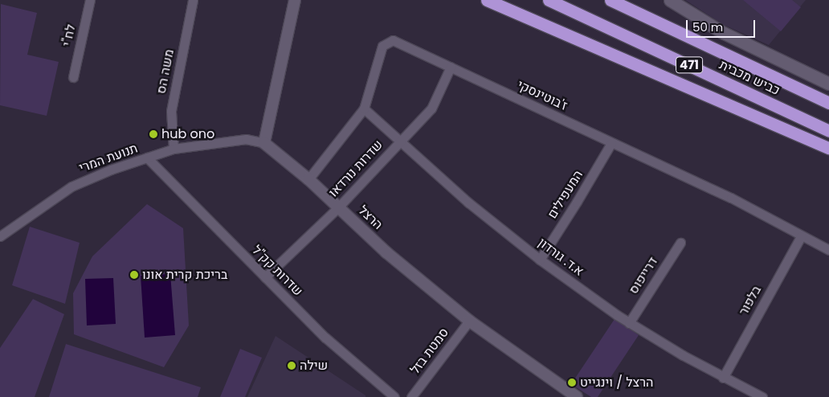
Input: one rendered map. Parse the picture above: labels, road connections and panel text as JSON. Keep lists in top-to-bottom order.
{
  "streets": {
    "highway": ["471", "כביש מכבית"],
    "street": [
      "לח\"י",
      "משה הס",
      "ז'בוטינסקי",
      "תנועת המרי",
      "שדרות נורדאו",
      "המעפילים",
      "הרצל",
      "א.ד. גורדון",
      "שדרות קק\"ל",
      "דרייפוס",
      "בלפור",
      "סמטת בזל"
    ]
  },
  "crossings": [
    ["משה הס", "תנועת המרי"],
    ["ז'בוטינסקי", "שדרות נורדאו"],
    ["ז'בוטינסקי", "המעפילים"],
    ["ז'בוטינסקי", "הרצל"],
    ["ז'בוטינסקי", "א.ד. גורדון"],
    ["ז'בוטינסקי", "בלפור"],
    ["תנועת המרי", "הרצל"],
    ["תנועת המרי", "שדרות קק\"ל"],
    ["שדרות נורדאו", "הרצל"],
    ["שדרות נורדאו", "א.ד. גורדון"],
    ["שדרות נורדאו", "שדרות קק\"ל"],
    ["המעפילים", "א.ד. גורדון"],
    ["הרצל", "סמטת בזל"],
    ["א.ד. גורדון", "דרייפוס"],
    ["א.ד. גורדון", "בלפור"]
  ],
  "places": [
    "hub ono",
    "בריכת קרית אונו",
    "שילה",
    "הרצל / וינגייט"
  ],
  "scale_bar": "50 m"
}
